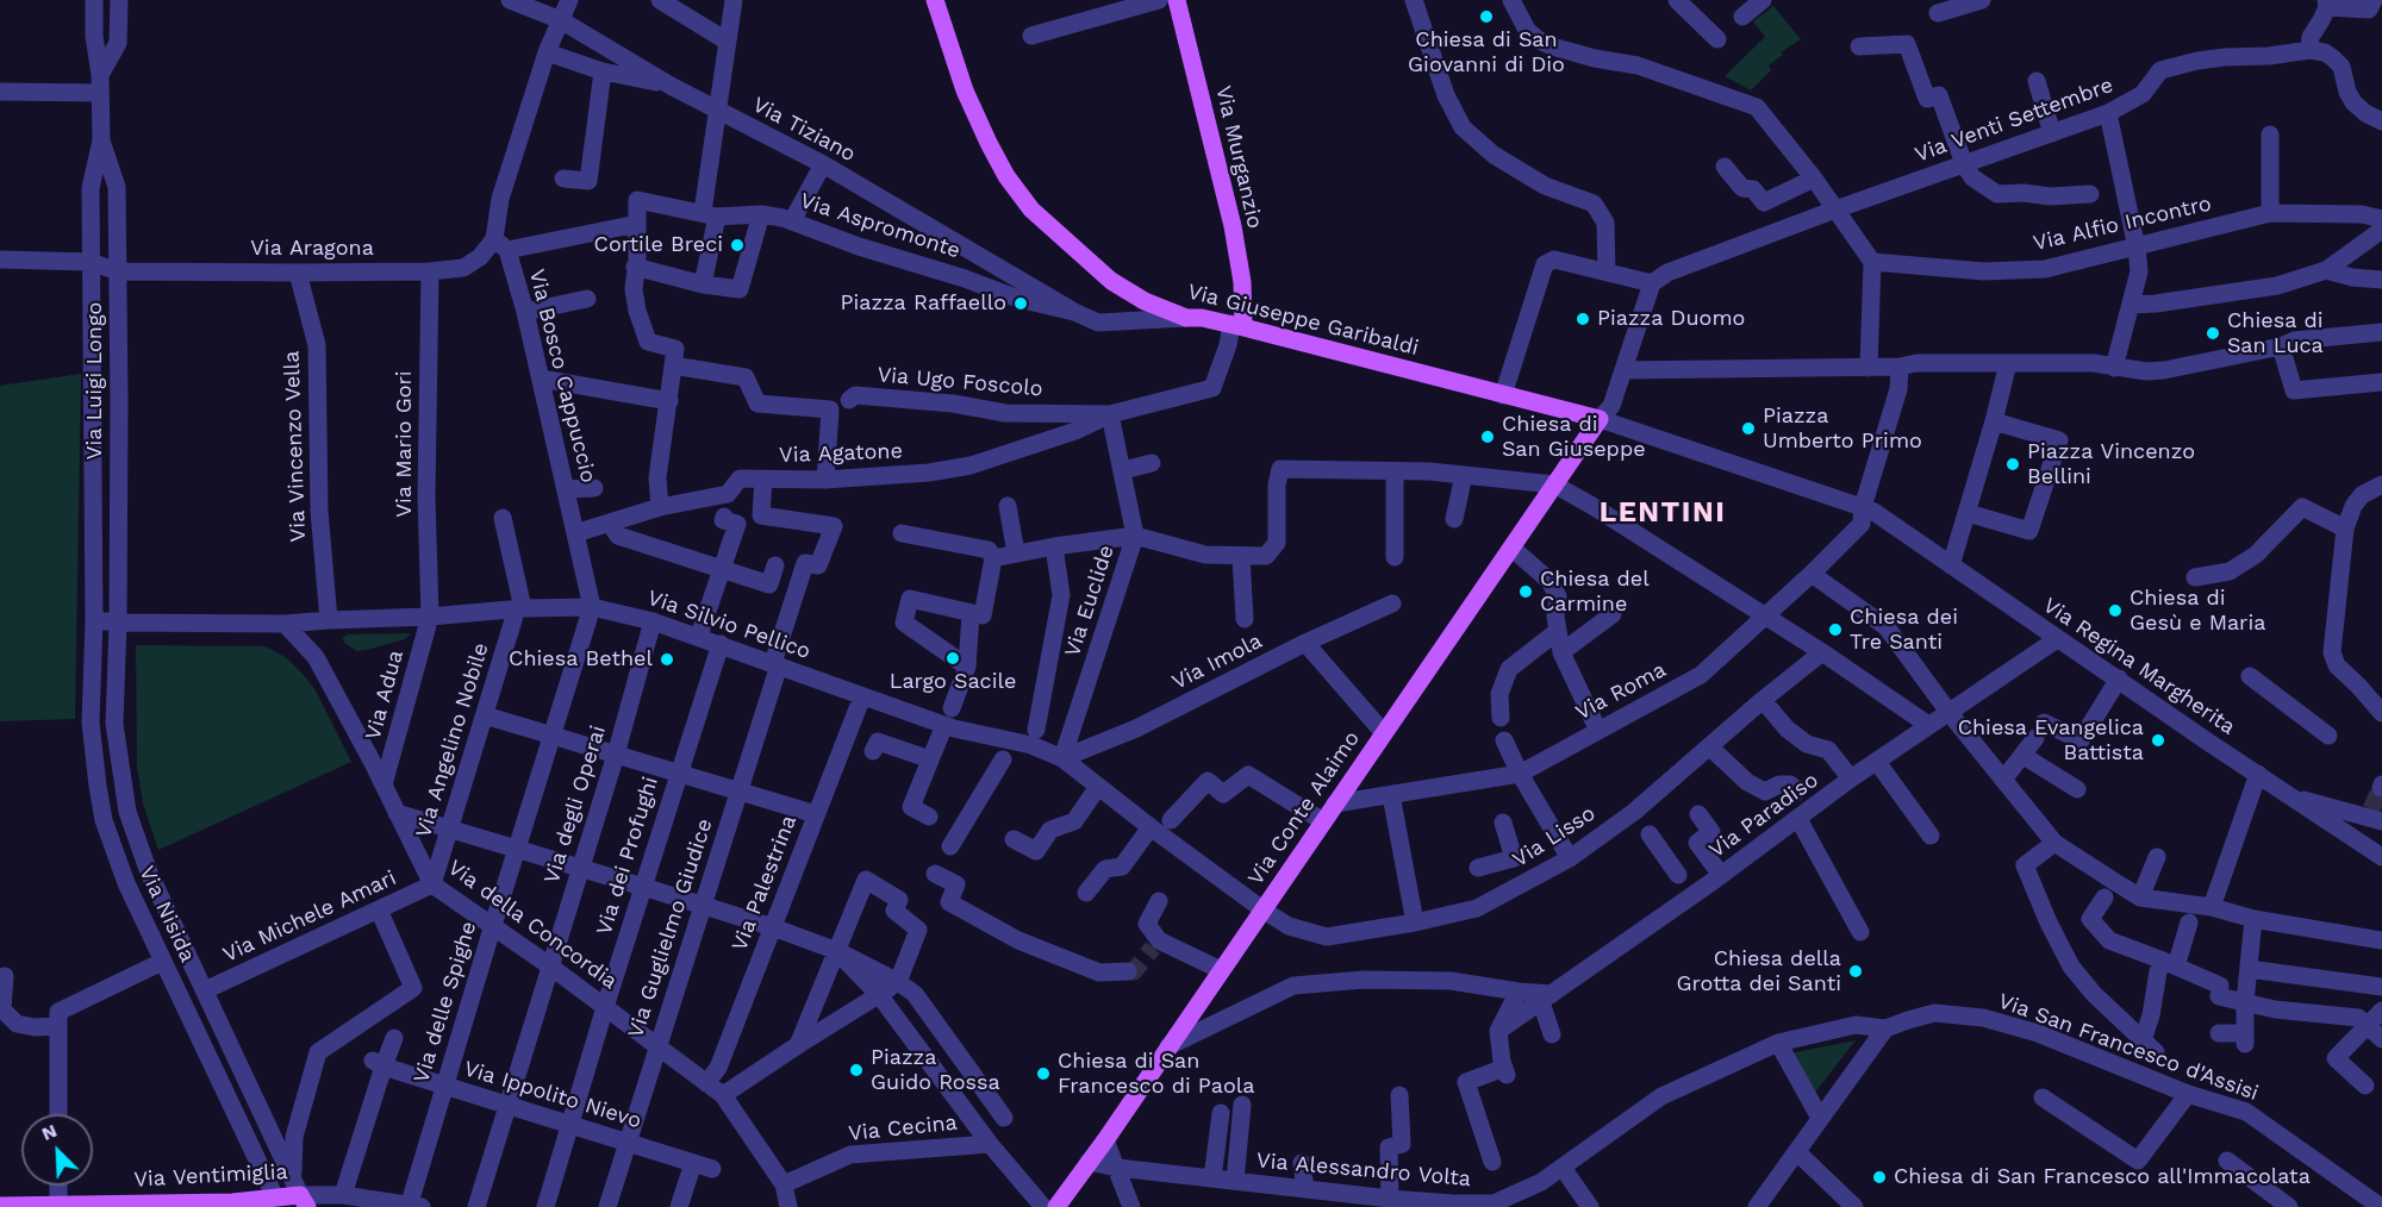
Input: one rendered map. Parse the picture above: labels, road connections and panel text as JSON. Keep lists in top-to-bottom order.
{
  "streets": {
    "main road": [
      "Via Murganzio",
      "Via Giuseppe Garibaldi",
      "Via Conte Alaimo",
      "Via Ventimiglia"
    ],
    "street": [
      "Via Venti Settembre",
      "Via Tiziano",
      "Via Alfio Incontro",
      "Via Aspromonte",
      "Via Aragona",
      "Via Bosco Cappuccio",
      "Via Luigi Longo",
      "Via Ugo Foscolo",
      "Via Mario Gori",
      "Via Vincenzo Vella",
      "Via Agatone",
      "Via Euclide",
      "Via Silvio Pellico",
      "Via Imola",
      "Via Regina Margherita",
      "Via Roma",
      "Via Adua",
      "Via Angelino Nobile",
      "Via degli Operai",
      "Via Paradiso",
      "Via Lisso",
      "Via dei Profughi",
      "Via Palestrina",
      "Via Nisida",
      "Via Michele Amari",
      "Via della Concordia",
      "Via Guglielmo Giudice",
      "Via delle Spighe",
      "Via San Francesco d'Assisi",
      "Via Ippolito Nievo",
      "Via Cecina",
      "Via Alessandro Volta"
    ]
  },
  "crossings": [
    ["Via Tiziano", "Via Aspromonte"],
    ["Via Tiziano", "Via Bosco Cappuccio"],
    ["Via Murganzio", "Via Giuseppe Garibaldi"],
    ["Via Murganzio", "Via Ugo Foscolo"],
    ["Via Aragona", "Via Bosco Cappuccio"],
    ["Via Aragona", "Via Luigi Longo"],
    ["Via Aragona", "Via Mario Gori"],
    ["Via Aragona", "Via Vincenzo Vella"],
    ["Via Giuseppe Garibaldi", "Via Ugo Foscolo"],
    ["Via Giuseppe Garibaldi", "Via Regina Margherita"],
    ["Via Giuseppe Garibaldi", "Via Conte Alaimo"],
    ["Via Bosco Cappuccio", "Via Agatone"],
    ["Via Bosco Cappuccio", "Via Silvio Pellico"],
    ["Via Bosco Cappuccio", "Via delle Spighe"],
    ["Via Luigi Longo", "Via Silvio Pellico"],
    ["Via Luigi Longo", "Via Nisida"],
    ["Via Ugo Foscolo", "Via Agatone"],
    ["Via Ugo Foscolo", "Via Euclide"],
    ["Via Mario Gori", "Via Silvio Pellico"],
    ["Via Mario Gori", "Via Adua"],
    ["Via Vincenzo Vella", "Via Silvio Pellico"],
    ["Via Agatone", "Via Euclide"],
    ["Via Agatone", "Via Guglielmo Giudice"],
    ["Via Euclide", "Via Silvio Pellico"],
    ["Via Euclide", "Via Imola"],
    ["Via Silvio Pellico", "Via Imola"],
    ["Via Silvio Pellico", "Via Adua"],
    ["Via Silvio Pellico", "Via Angelino Nobile"],
    ["Via Silvio Pellico", "Via degli Operai"],
    ["Via Silvio Pellico", "Via Conte Alaimo"],
    ["Via Silvio Pellico", "Via Lisso"],
    ["Via Silvio Pellico", "Via dei Profughi"],
    ["Via Silvio Pellico", "Via Palestrina"],
    ["Via Silvio Pellico", "Via Nisida"],
    ["Via Silvio Pellico", "Via della Concordia"],
    ["Via Silvio Pellico", "Via Guglielmo Giudice"],
    ["Via Silvio Pellico", "Via delle Spighe"],
    ["Via Regina Margherita", "Via Roma"],
    ["Via Regina Margherita", "Via Conte Alaimo"],
    ["Via Regina Margherita", "Via Paradiso"],
    ["Via Roma", "Via Conte Alaimo"],
    ["Via Adua", "Via della Concordia"],
    ["Via Angelino Nobile", "Via Michele Amari"],
    ["Via Angelino Nobile", "Via della Concordia"],
    ["Via degli Operai", "Via della Concordia"],
    ["Via degli Operai", "Via Ippolito Nievo"],
    ["Via Conte Alaimo", "Via Lisso"],
    ["Via Conte Alaimo", "Via Alessandro Volta"],
    ["Via dei Profughi", "Via della Concordia"],
    ["Via dei Profughi", "Via Ippolito Nievo"],
    ["Via Palestrina", "Via della Concordia"],
    ["Via Nisida", "Via Michele Amari"],
    ["Via Nisida", "Via Ventimiglia"],
    ["Via Michele Amari", "Via della Concordia"],
    ["Via della Concordia", "Via Guglielmo Giudice"],
    ["Via della Concordia", "Via delle Spighe"],
    ["Via Guglielmo Giudice", "Via Ippolito Nievo"],
    ["Via delle Spighe", "Via Ippolito Nievo"],
    ["Via delle Spighe", "Via Ventimiglia"],
    ["Via San Francesco d'Assisi", "Via Alessandro Volta"]
  ],
  "districts": ["LENTINI"],
  "places": [
    "Chiesa di San Giovanni di Dio",
    "Cortile Breci",
    "Piazza Raffaello",
    "Piazza Duomo",
    "Chiesa di San Luca",
    "Piazza Umberto Primo",
    "Chiesa di San Giuseppe",
    "Piazza Vincenzo Bellini",
    "Chiesa del Carmine",
    "Chiesa di Gesù e Maria",
    "Chiesa dei Tre Santi",
    "Largo Sacile",
    "Chiesa Bethel",
    "Chiesa Evangelica Battista",
    "Chiesa della Grotta dei Santi",
    "Piazza Guido Rossa",
    "Chiesa di San Francesco di Paola",
    "Chiesa di San Francesco all'Immacolata"
  ],
  "north": "top left"
}
